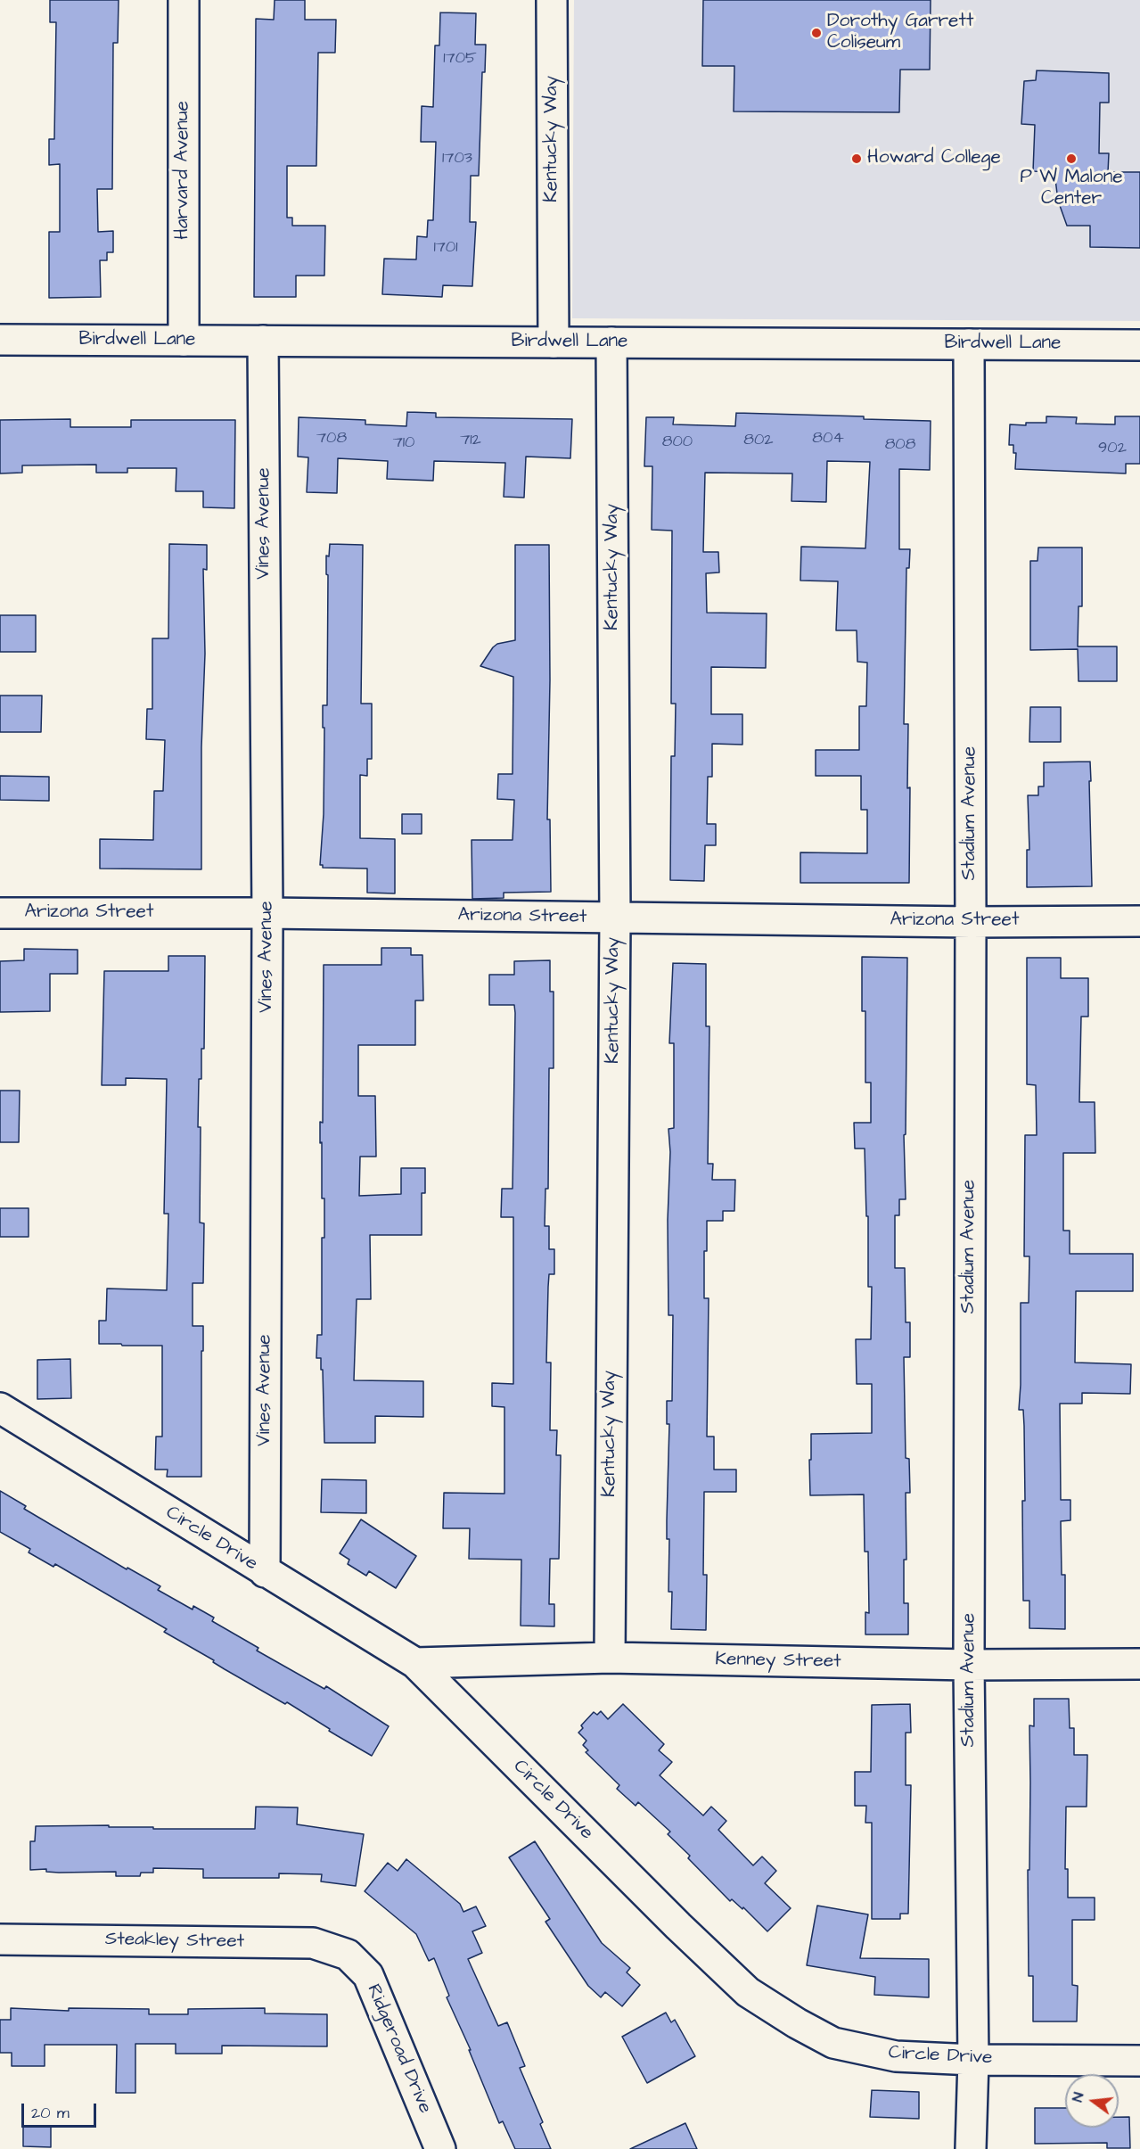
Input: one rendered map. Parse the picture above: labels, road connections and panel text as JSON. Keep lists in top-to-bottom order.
{
  "streets": {
    "street": [
      "Kentucky Way",
      "Harvard Avenue",
      "Birdwell Lane",
      "Vines Avenue",
      "Stadium Avenue",
      "Arizona Street",
      "Circle Drive",
      "Kenney Street",
      "Steakley Street",
      "Ridgeroad Drive"
    ]
  },
  "crossings": [
    ["Kentucky Way", "Birdwell Lane"],
    ["Kentucky Way", "Arizona Street"],
    ["Kentucky Way", "Kenney Street"],
    ["Harvard Avenue", "Birdwell Lane"],
    ["Birdwell Lane", "Vines Avenue"],
    ["Birdwell Lane", "Stadium Avenue"],
    ["Vines Avenue", "Arizona Street"],
    ["Vines Avenue", "Circle Drive"],
    ["Stadium Avenue", "Arizona Street"],
    ["Stadium Avenue", "Circle Drive"],
    ["Stadium Avenue", "Kenney Street"],
    ["Circle Drive", "Kenney Street"],
    ["Steakley Street", "Ridgeroad Drive"]
  ],
  "places": ["Dorothy Garrett Coliseum", "Howard College", "P W Malone Center"],
  "house_numbers": [
    "1705",
    "1703",
    "1701",
    "708",
    "804",
    "712",
    "802",
    "800",
    "710",
    "808",
    "902"
  ],
  "scale_bar": "20 m",
  "north": "left"
}
